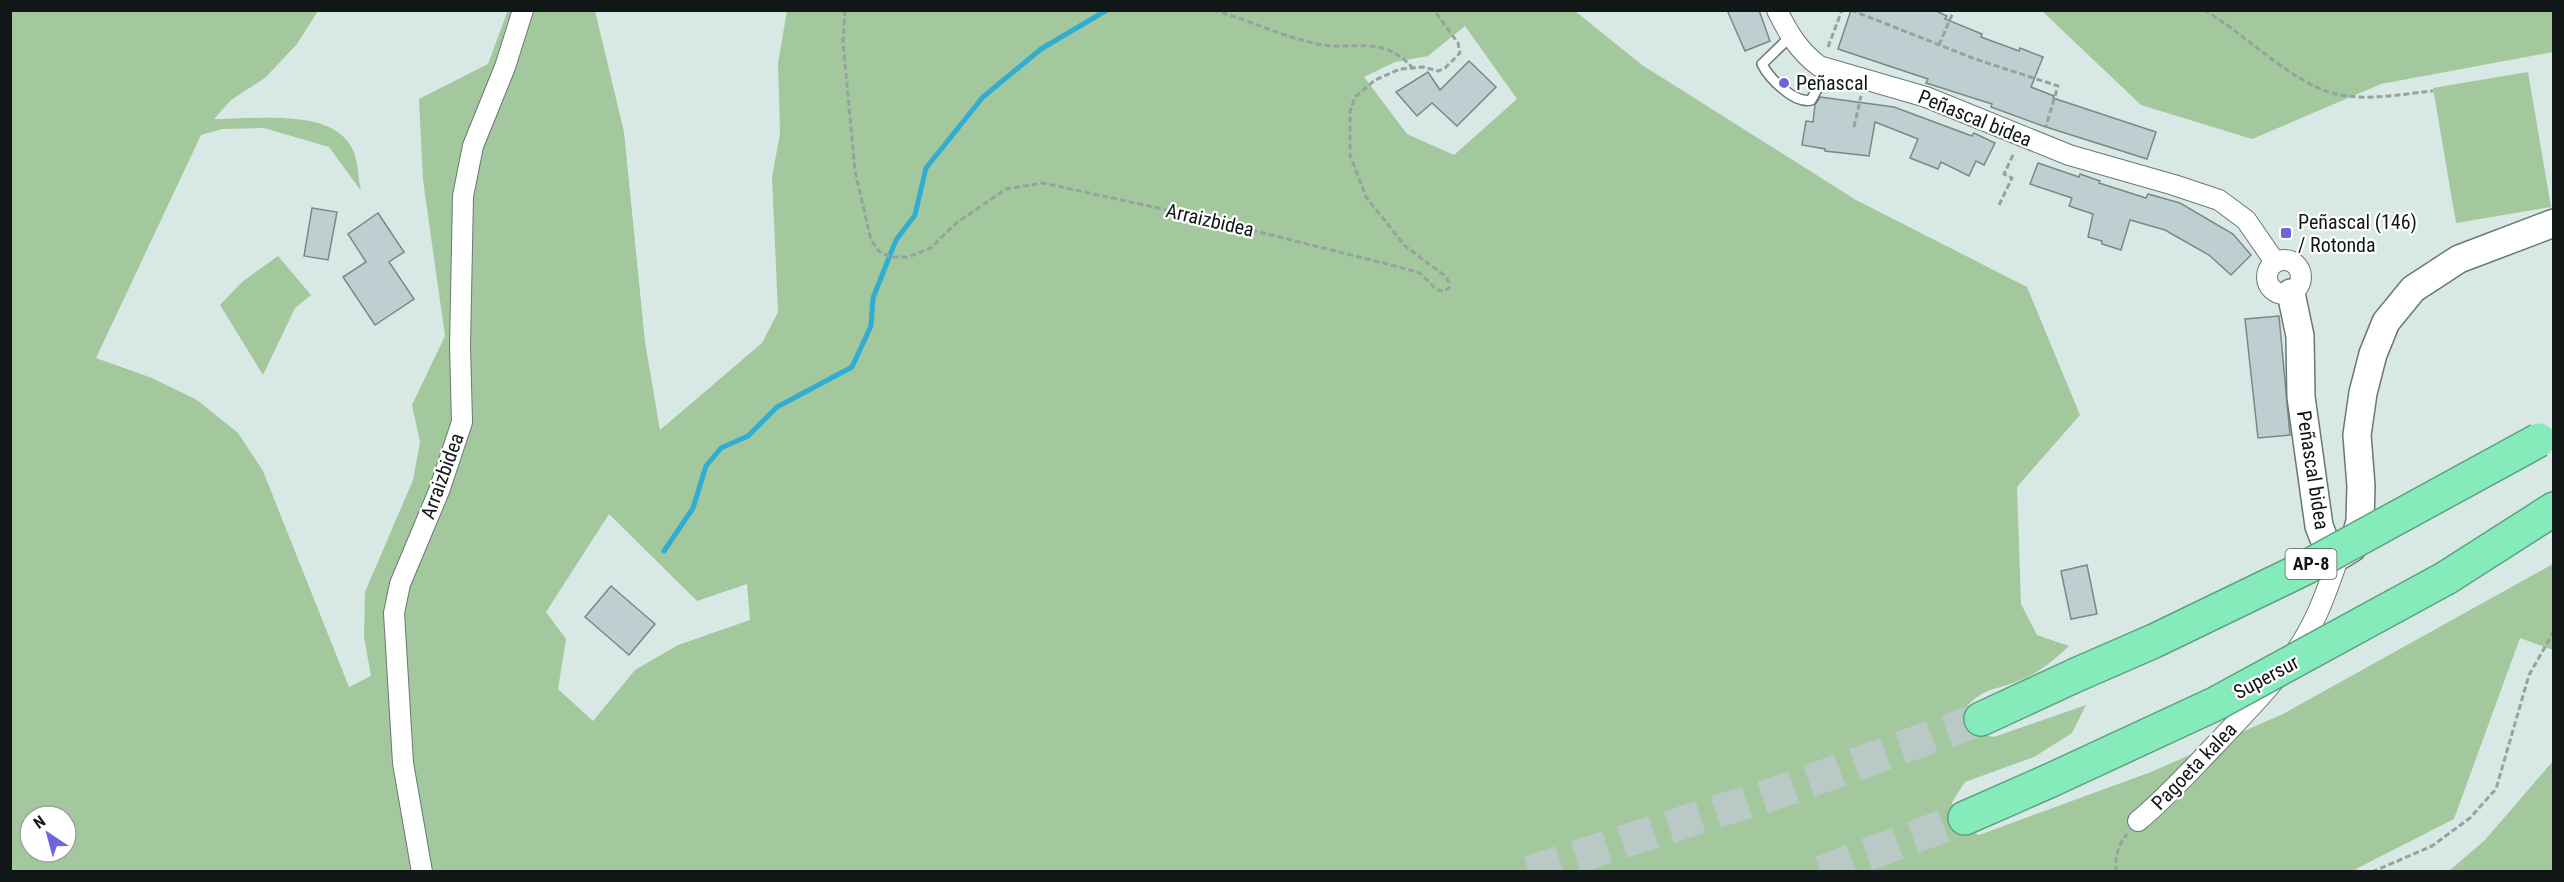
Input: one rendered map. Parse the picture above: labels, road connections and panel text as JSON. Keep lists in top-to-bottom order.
{
  "streets": {
    "highway": ["AP-8", "Supersur"],
    "street": ["Peñascal bidea", "Arraizbidea", "Pagoeta kalea"]
  },
  "crossings": [
    ["Peñascal bidea", "Pagoeta kalea"]
  ],
  "places": {
    "other": ["Peñascal"],
    "transit": ["Peñascal (146) / Rotonda"]
  },
  "north": "top left"
}
